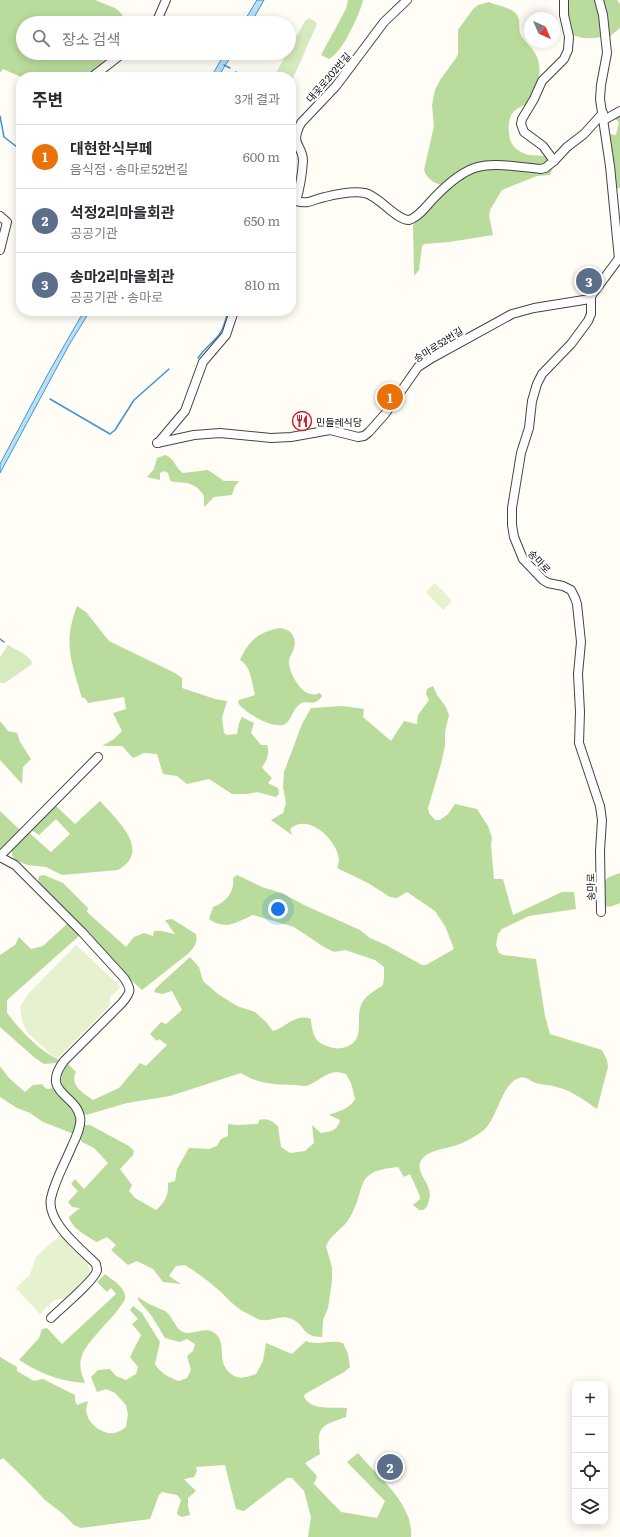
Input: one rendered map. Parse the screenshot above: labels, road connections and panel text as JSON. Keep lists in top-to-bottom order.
{
  "streets": {
    "street": ["대곶로202번길", "송마로52번길", "송마로"]
  },
  "crossings": [
    ["송마로52번길", "송마로"]
  ],
  "places": {
    "restaurant": ["민들레식당"]
  },
  "north": "bottom right",
  "page": {
    "search": "장소 검색",
    "heading": ["주변", "3개 결과"],
    "list": [
      {
        "mark": "1",
        "name": "대현한식부페",
        "note": "음식점 · 송마로52번길",
        "value": "600 m"
      },
      {
        "mark": "2",
        "name": "석정2리마을회관",
        "note": "공공기관",
        "value": "650 m"
      },
      {
        "mark": "3",
        "name": "송마2리마을회관",
        "note": "공공기관 · 송마로",
        "value": "810 m"
      }
    ],
    "pins": ["3", "1", "2"],
    "map_buttons": ["+", "−"]
  }
}
